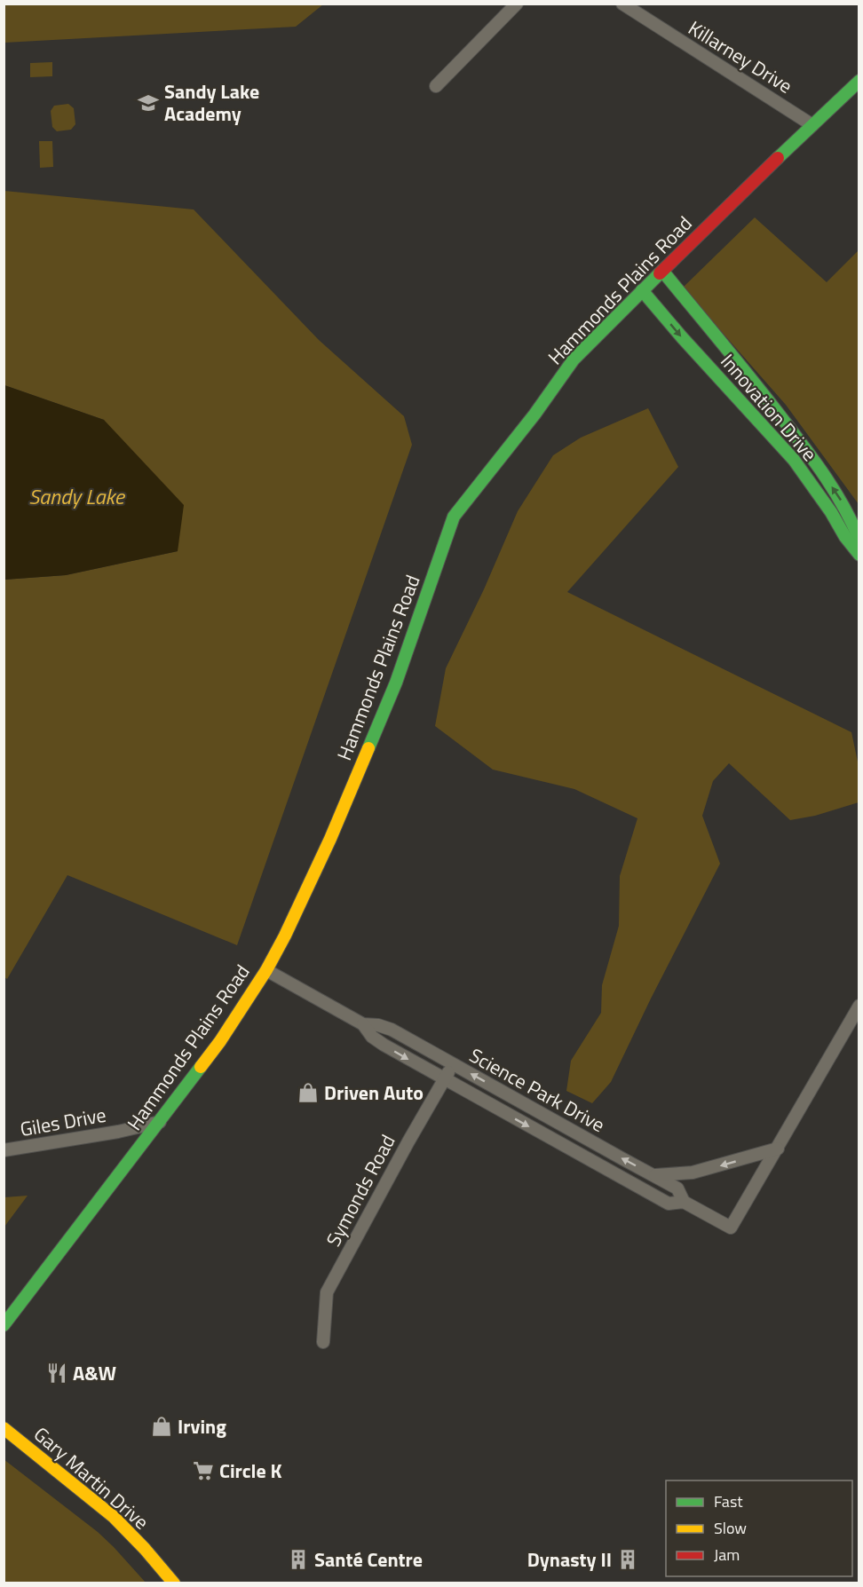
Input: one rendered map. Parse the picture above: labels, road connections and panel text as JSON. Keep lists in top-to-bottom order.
{
  "streets": {
    "main road": ["Hammonds Plains Road", "Innovation Drive", "Gary Martin Drive"],
    "street": [
      "Killarney Drive",
      "Science Park Drive",
      "Giles Drive",
      "Symonds Road"
    ]
  },
  "crossings": [
    ["Killarney Drive", "Hammonds Plains Road"],
    ["Hammonds Plains Road", "Innovation Drive"],
    ["Hammonds Plains Road", "Science Park Drive"],
    ["Hammonds Plains Road", "Giles Drive"],
    ["Science Park Drive", "Symonds Road"]
  ],
  "water": ["Sandy Lake"],
  "places": {
    "school or university": ["Sandy Lake Academy"],
    "shop": ["Driven Auto", "Irving"],
    "restaurant": ["A&W"],
    "supermarket": ["Circle K"],
    "building": ["Santé Centre", "Dynasty II"]
  },
  "legend": ["Fast", "Slow", "Jam"]
}
